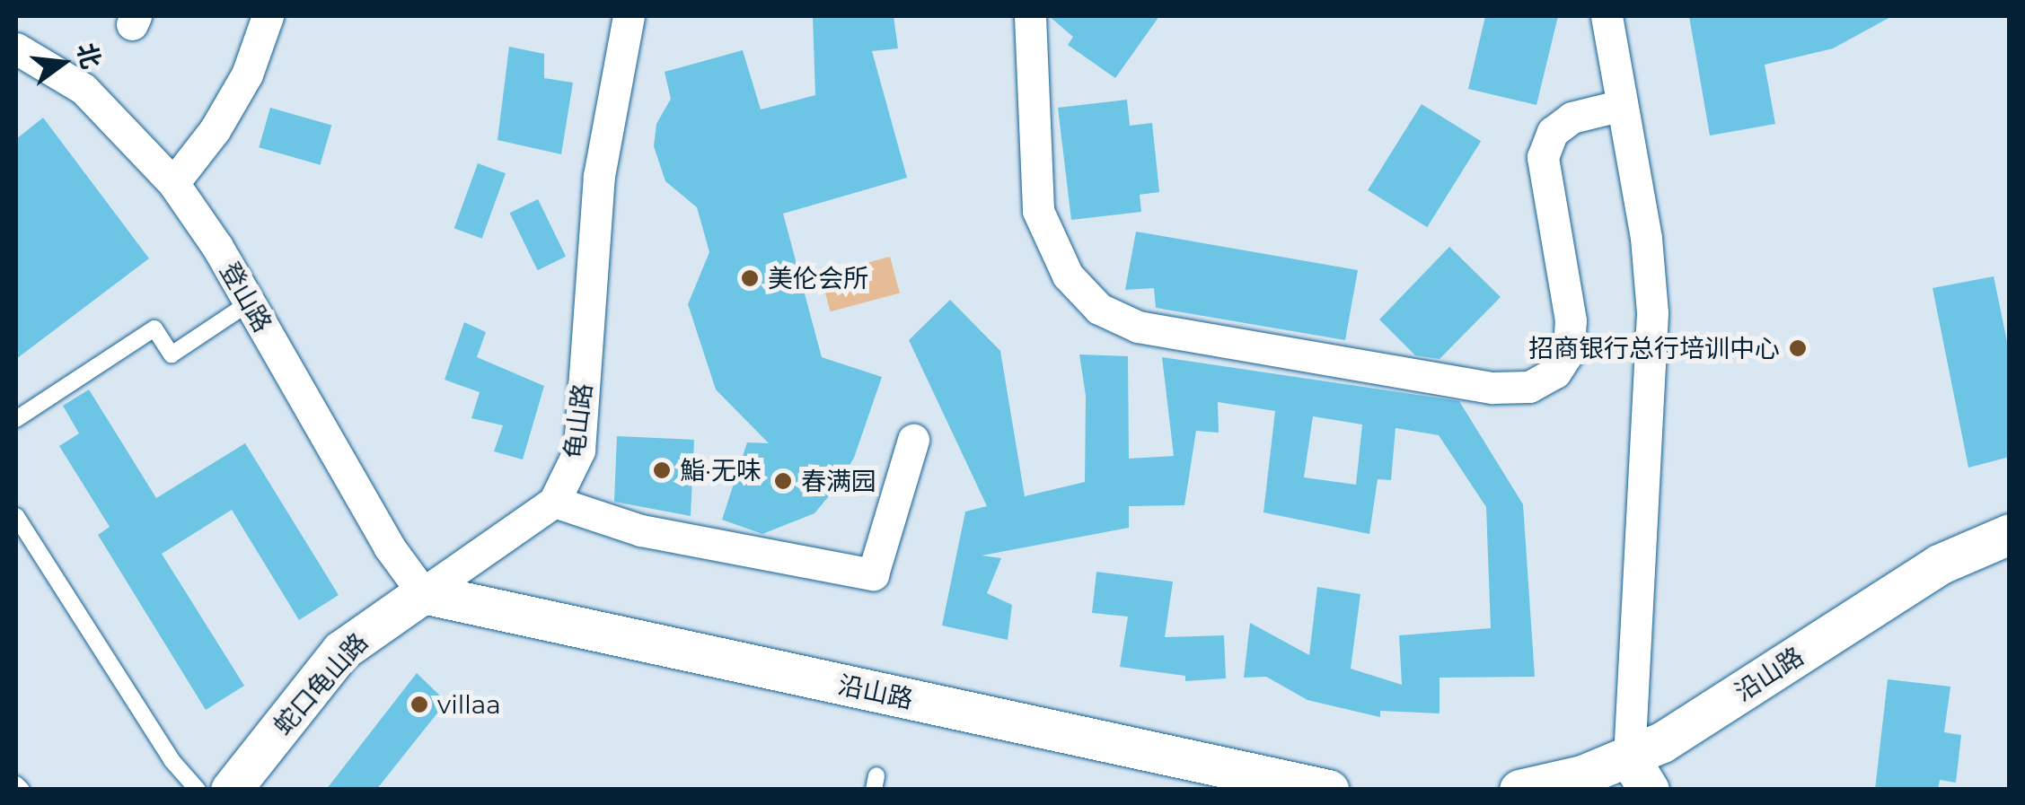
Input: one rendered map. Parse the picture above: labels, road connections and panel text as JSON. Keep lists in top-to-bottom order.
{
  "streets": {
    "street": [
      "登山路",
      "龟山路",
      "沿山路",
      "蛇口龟山路"
    ]
  },
  "crossings": [
    ["登山路", "龟山路"],
    ["登山路", "沿山路"],
    ["登山路", "蛇口龟山路"],
    ["龟山路", "沿山路"],
    ["龟山路", "蛇口龟山路"],
    ["沿山路", "蛇口龟山路"]
  ],
  "places": [
    "美伦会所",
    "招商银行总行培训中心",
    "鮨·无味",
    "春满园",
    "villaa"
  ],
  "north": "right"
}
